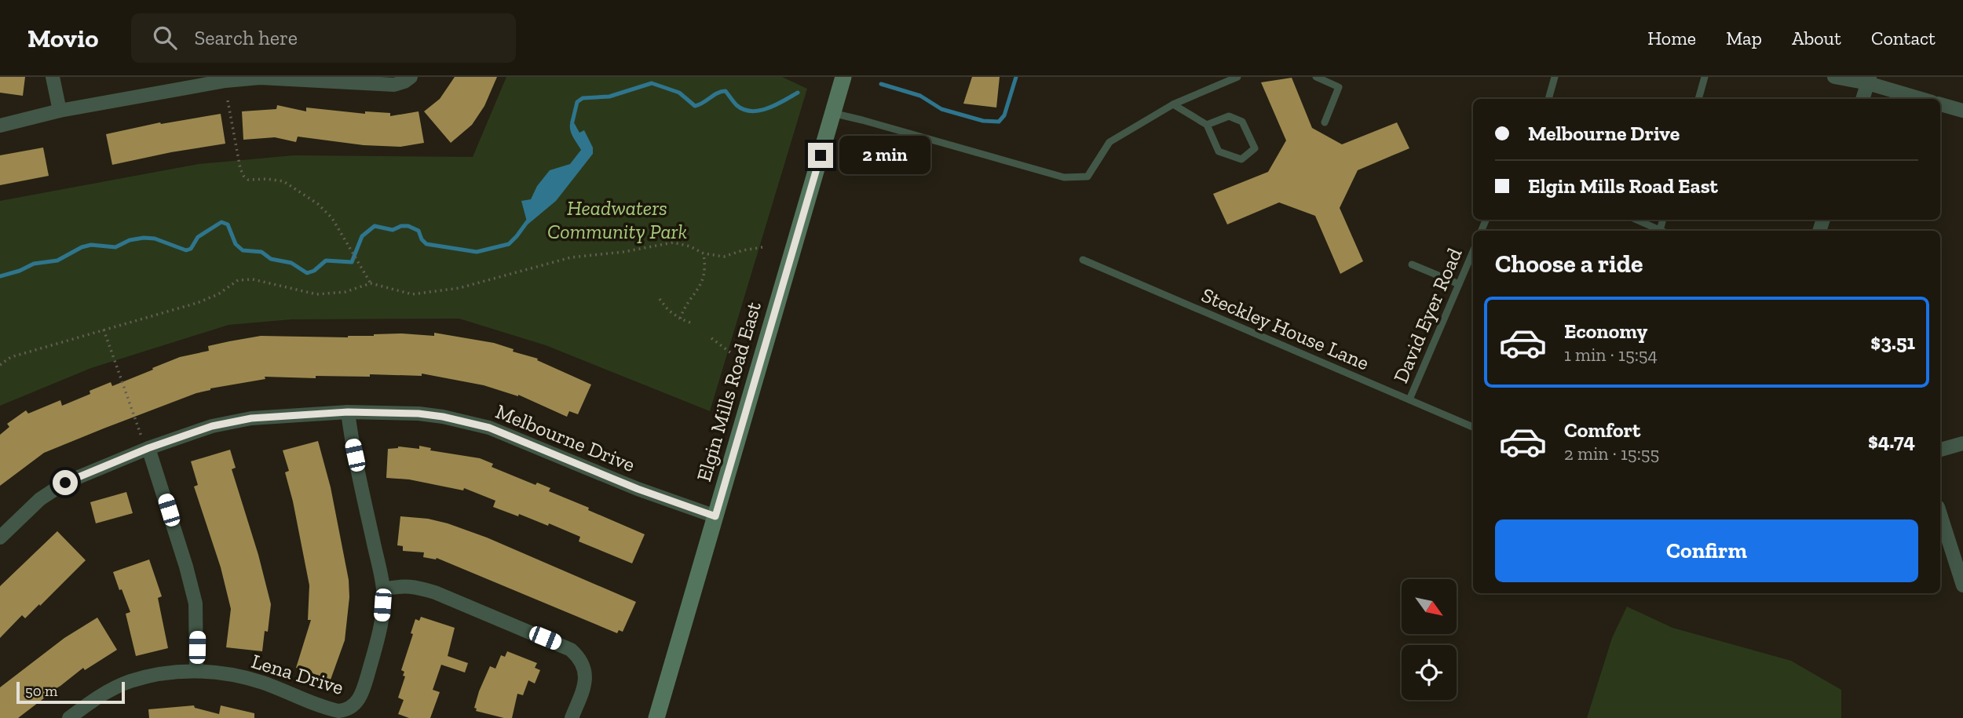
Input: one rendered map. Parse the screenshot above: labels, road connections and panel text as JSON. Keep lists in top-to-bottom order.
{
  "streets": {
    "main road": ["Elgin Mills Road East"],
    "street": ["Melbourne Drive", "Lena Drive"],
    "lane": ["David Eyer Road", "Steckley House Lane"]
  },
  "crossings": [
    ["David Eyer Road", "Steckley House Lane"],
    ["Elgin Mills Road East", "Melbourne Drive"],
    ["Melbourne Drive", "Lena Drive"]
  ],
  "parks": ["Headwaters Community Park"],
  "scale_bar": "50 m",
  "north": "bottom right",
  "page": {
    "header": "Movio",
    "search": "Search here",
    "nav": [
      "Home",
      "Map",
      "About",
      "Contact"
    ],
    "banner": ["Melbourne Drive", "Elgin Mills Road East"],
    "bubble": "2 min",
    "heading": "Choose a ride",
    "list": [
      {
        "name": "Economy",
        "note": "1 min · 15:54",
        "value": "$3.51"
      },
      {
        "name": "Comfort",
        "note": "2 min · 15:55",
        "value": "$4.74"
      }
    ],
    "buttons": "Confirm",
    "scale": "50 m"
  }
}
